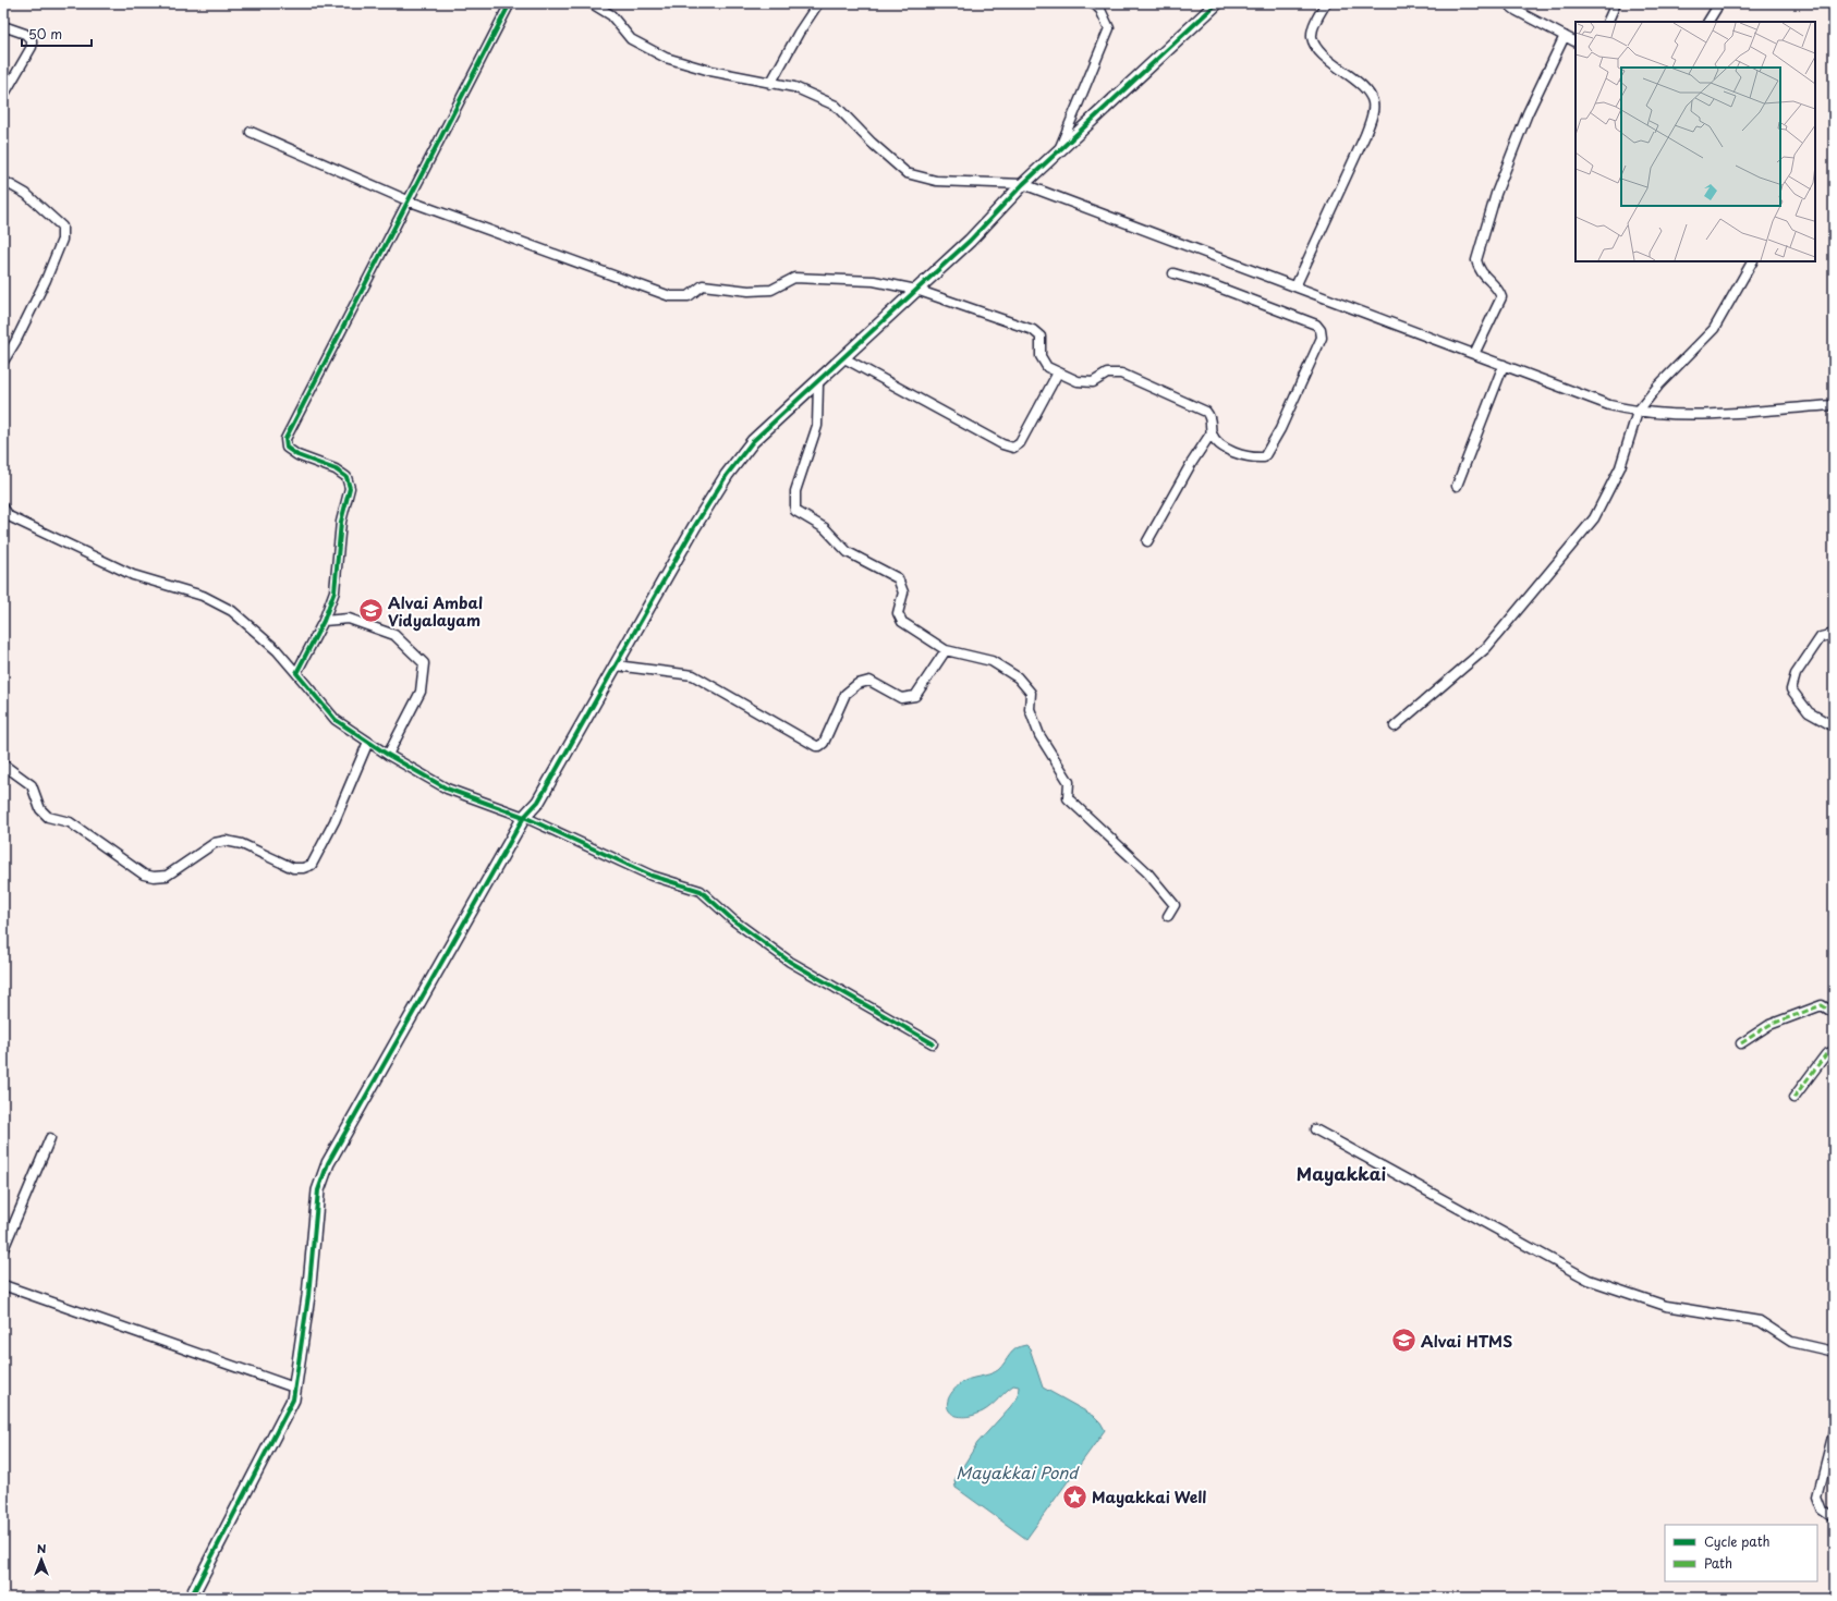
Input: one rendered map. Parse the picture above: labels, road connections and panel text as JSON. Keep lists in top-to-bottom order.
{
  "districts": ["Mayakkai"],
  "water": ["Mayakkai Pond"],
  "places": {
    "school or university": ["Alvai Ambal Vidyalayam", "Alvai HTMS"],
    "place": ["Mayakkai Well"]
  },
  "legend": ["Cycle path", "Path"],
  "scale_bar": "50 m",
  "north": "top"
}
